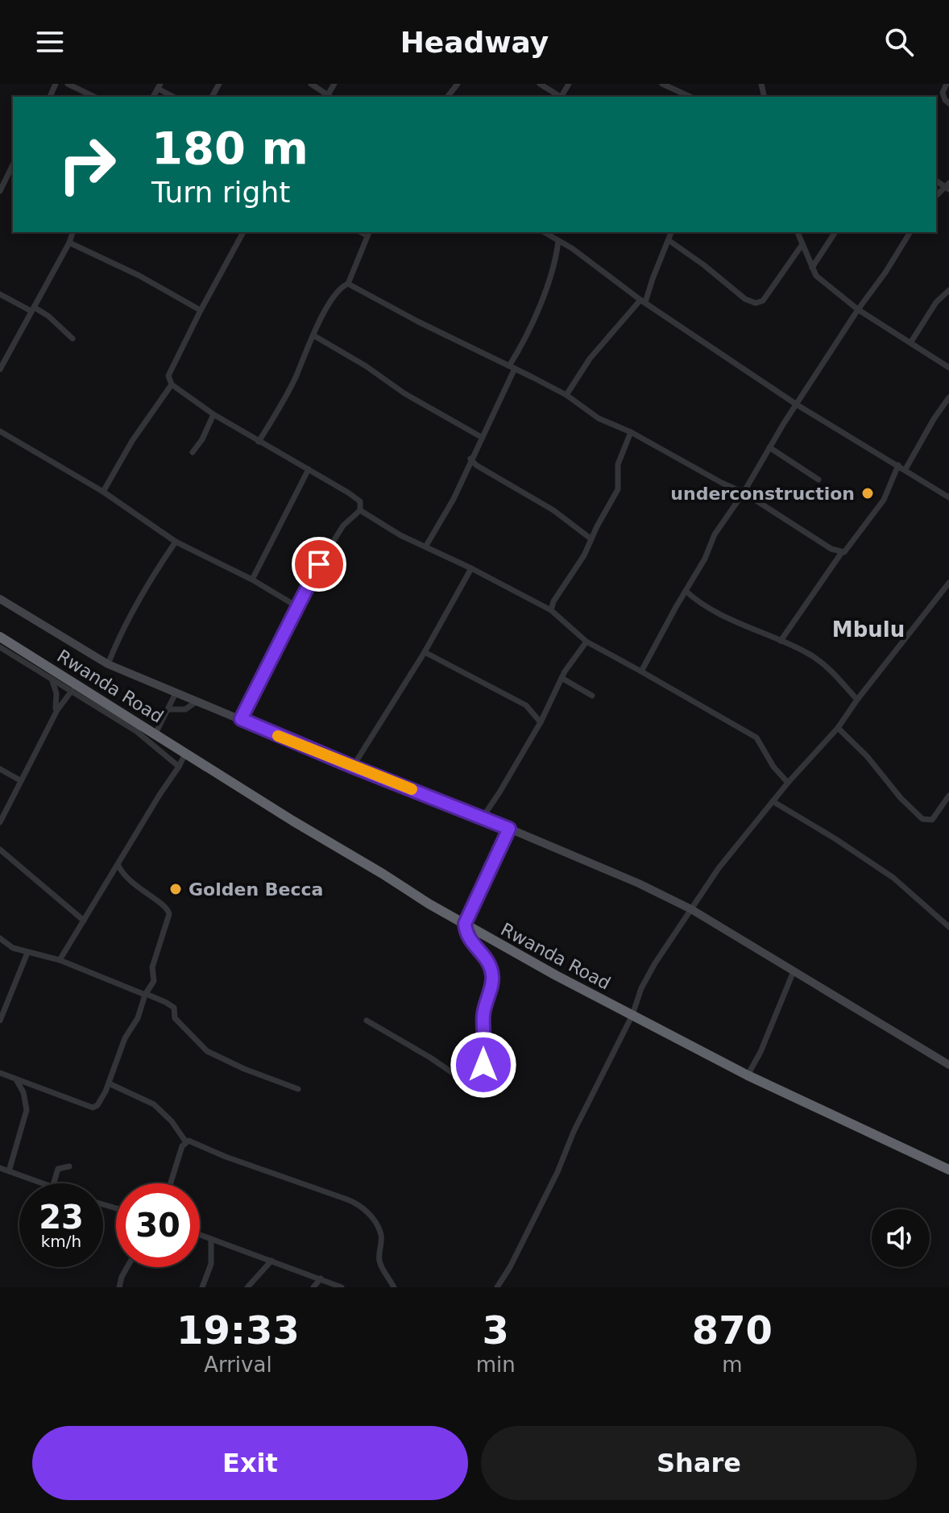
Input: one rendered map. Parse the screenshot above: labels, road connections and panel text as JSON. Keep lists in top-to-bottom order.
{
  "streets": {
    "highway": ["Rwanda Road"]
  },
  "districts": ["Mbulu"],
  "places": ["underconstruction", "Golden Becca"],
  "page": {
    "header": "Headway",
    "turn": ["180 m", "Turn right"],
    "speed": "23 km/h",
    "limit": "30",
    "eta": [
      "19:33",
      "Arrival",
      "3",
      "min",
      "870",
      "m"
    ],
    "buttons": ["Exit", "Share"]
  }
}
